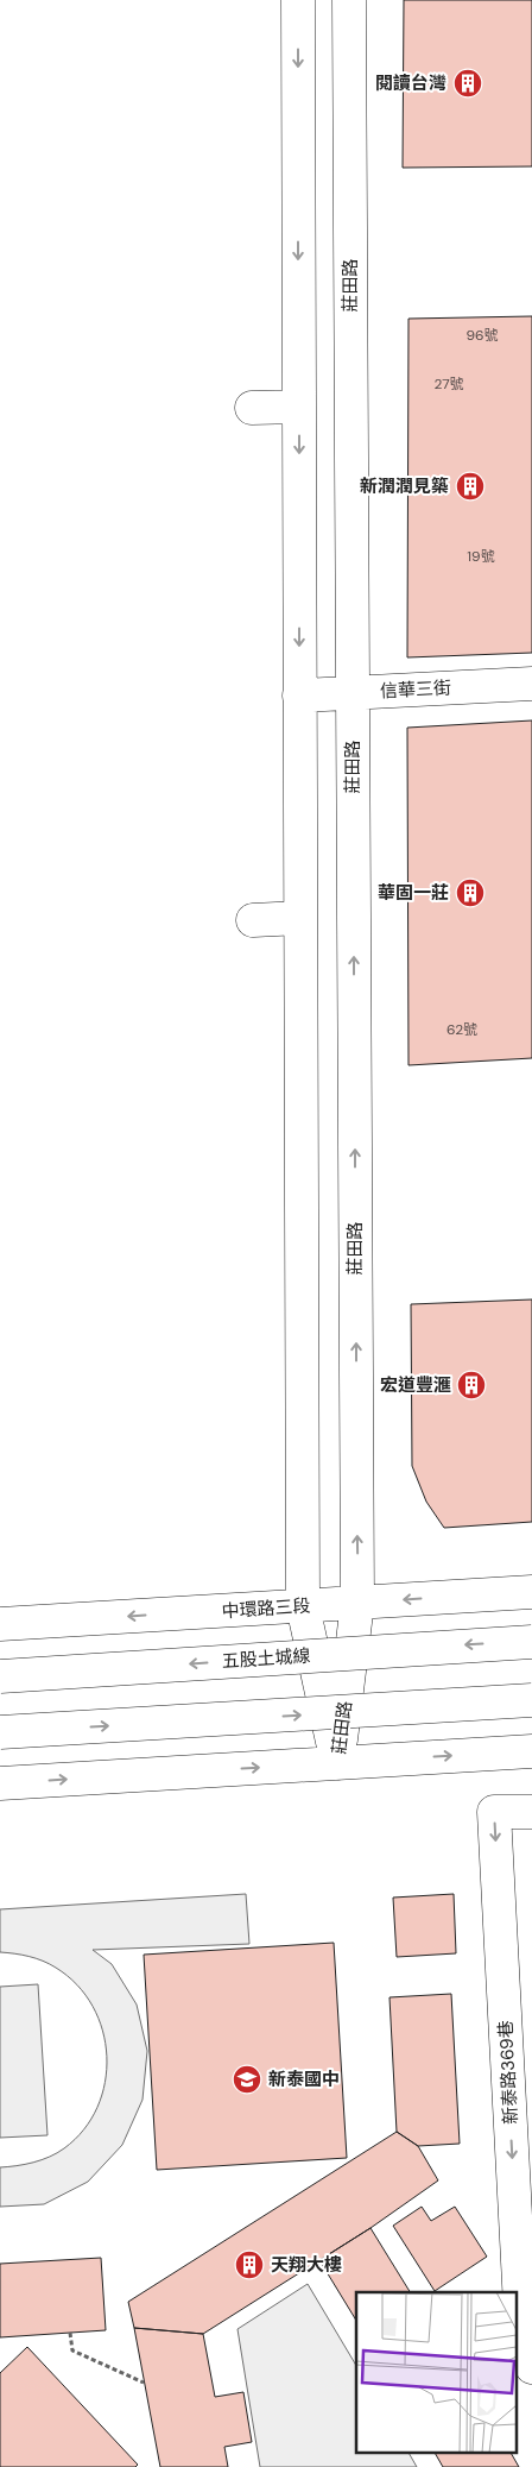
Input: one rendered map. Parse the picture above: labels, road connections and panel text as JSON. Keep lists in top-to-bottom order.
{
  "streets": {
    "main road": [
      "莊田路",
      "信華三街",
      "中環路三段",
      "五股土城線",
      "新泰路369巷"
    ]
  },
  "crossings": [
    ["莊田路", "信華三街"],
    ["莊田路", "中環路三段"]
  ],
  "one_way": ["新泰路369巷"],
  "places": {
    "building": [
      "閱讀台灣",
      "新潤潤見築",
      "華固一莊",
      "宏道豐滙",
      "天翔大樓"
    ],
    "school or university": ["新泰國中"]
  },
  "house_numbers": [
    "96號",
    "27號",
    "19號",
    "62號"
  ]
}
